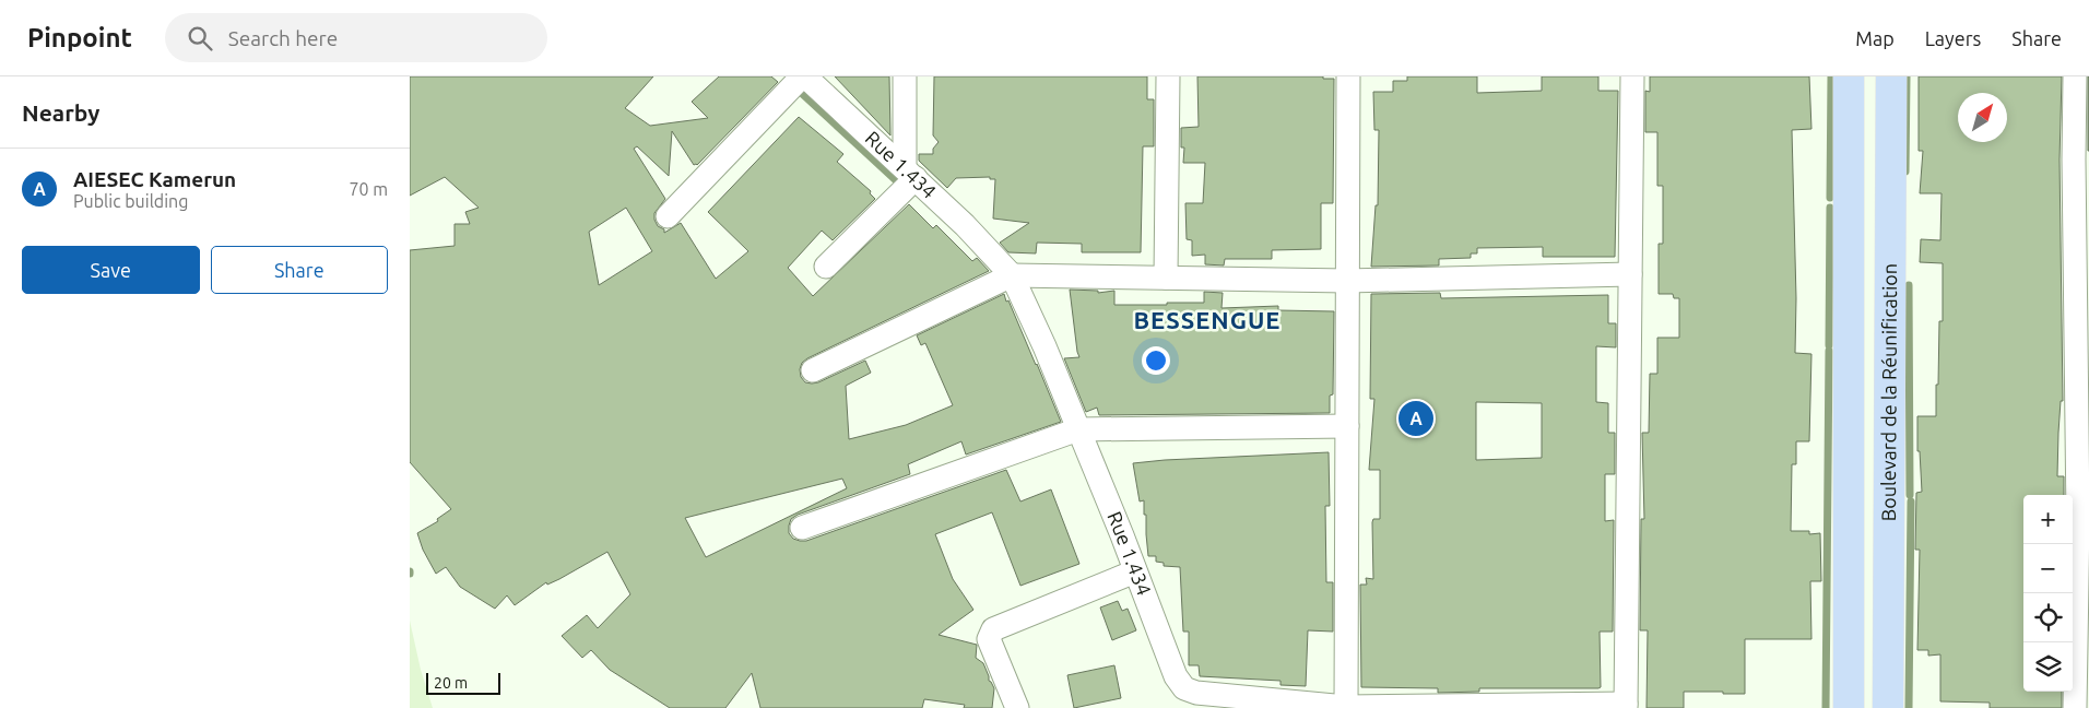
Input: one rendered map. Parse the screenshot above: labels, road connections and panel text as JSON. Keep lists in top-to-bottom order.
{
  "streets": {
    "main road": ["Boulevard de la Réunification"],
    "street": ["Rue 1.434"]
  },
  "districts": ["BESSENGUE"],
  "scale_bar": "20 m",
  "north": "top right",
  "page": {
    "header": "Pinpoint",
    "search": "Search here",
    "nav": ["Map", "Layers", "Share"],
    "heading": "Nearby",
    "list": [
      {
        "mark": "A",
        "name": "AIESEC Kamerun",
        "note": "Public building",
        "value": "70 m"
      }
    ],
    "buttons": ["Save", "Share"],
    "pins": "A",
    "map_buttons": ["+", "−"],
    "scale": "20 m"
  }
}
